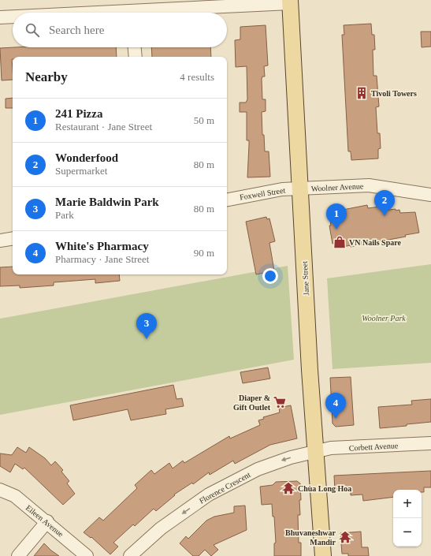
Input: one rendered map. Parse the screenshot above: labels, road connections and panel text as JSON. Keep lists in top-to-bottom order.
{
  "streets": {
    "main road": ["Jane Street"],
    "street": [
      "Woolner Avenue",
      "Foxwell Street",
      "Corbett Avenue",
      "Florence Crescent",
      "Eileen Avenue"
    ]
  },
  "crossings": [
    ["Woolner Avenue", "Foxwell Street"],
    ["Woolner Avenue", "Jane Street"],
    ["Foxwell Street", "Jane Street"],
    ["Jane Street", "Corbett Avenue"],
    ["Jane Street", "Florence Crescent"],
    ["Corbett Avenue", "Florence Crescent"]
  ],
  "one_way": ["Florence Crescent"],
  "parks": ["Woolner Park"],
  "places": {
    "building": ["Tivoli Towers"],
    "shop": ["VN Nails Spare"],
    "supermarket": ["Diaper & Gift Outlet"],
    "temple": ["Chùa Long Hoa", "Bhuvaneshwar Mandir"]
  },
  "page": {
    "search": "Search here",
    "heading": ["Nearby", "4 results"],
    "list": [
      {
        "mark": "1",
        "name": "241 Pizza",
        "note": "Restaurant · Jane Street",
        "value": "50 m"
      },
      {
        "mark": "2",
        "name": "Wonderfood",
        "note": "Supermarket",
        "value": "80 m"
      },
      {
        "mark": "3",
        "name": "Marie Baldwin Park",
        "note": "Park",
        "value": "80 m"
      },
      {
        "mark": "4",
        "name": "White's Pharmacy",
        "note": "Pharmacy · Jane Street",
        "value": "90 m"
      }
    ],
    "pins": [
      "2",
      "1",
      "3",
      "4"
    ],
    "map_buttons": ["+", "−"]
  }
}
